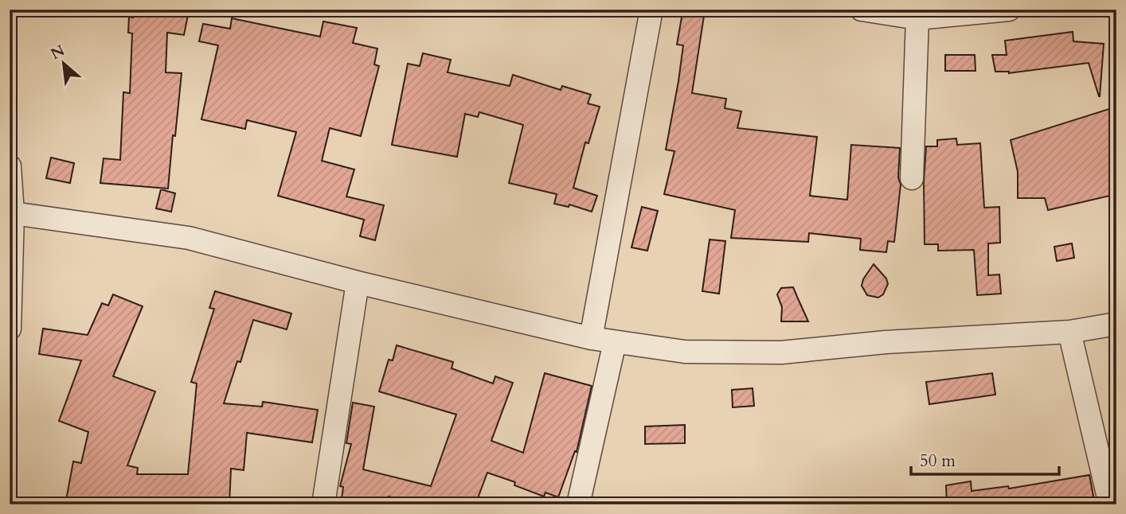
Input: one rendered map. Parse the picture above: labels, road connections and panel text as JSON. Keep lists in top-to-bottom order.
{
  "scale_bar": "50 m",
  "north": "top left"
}
